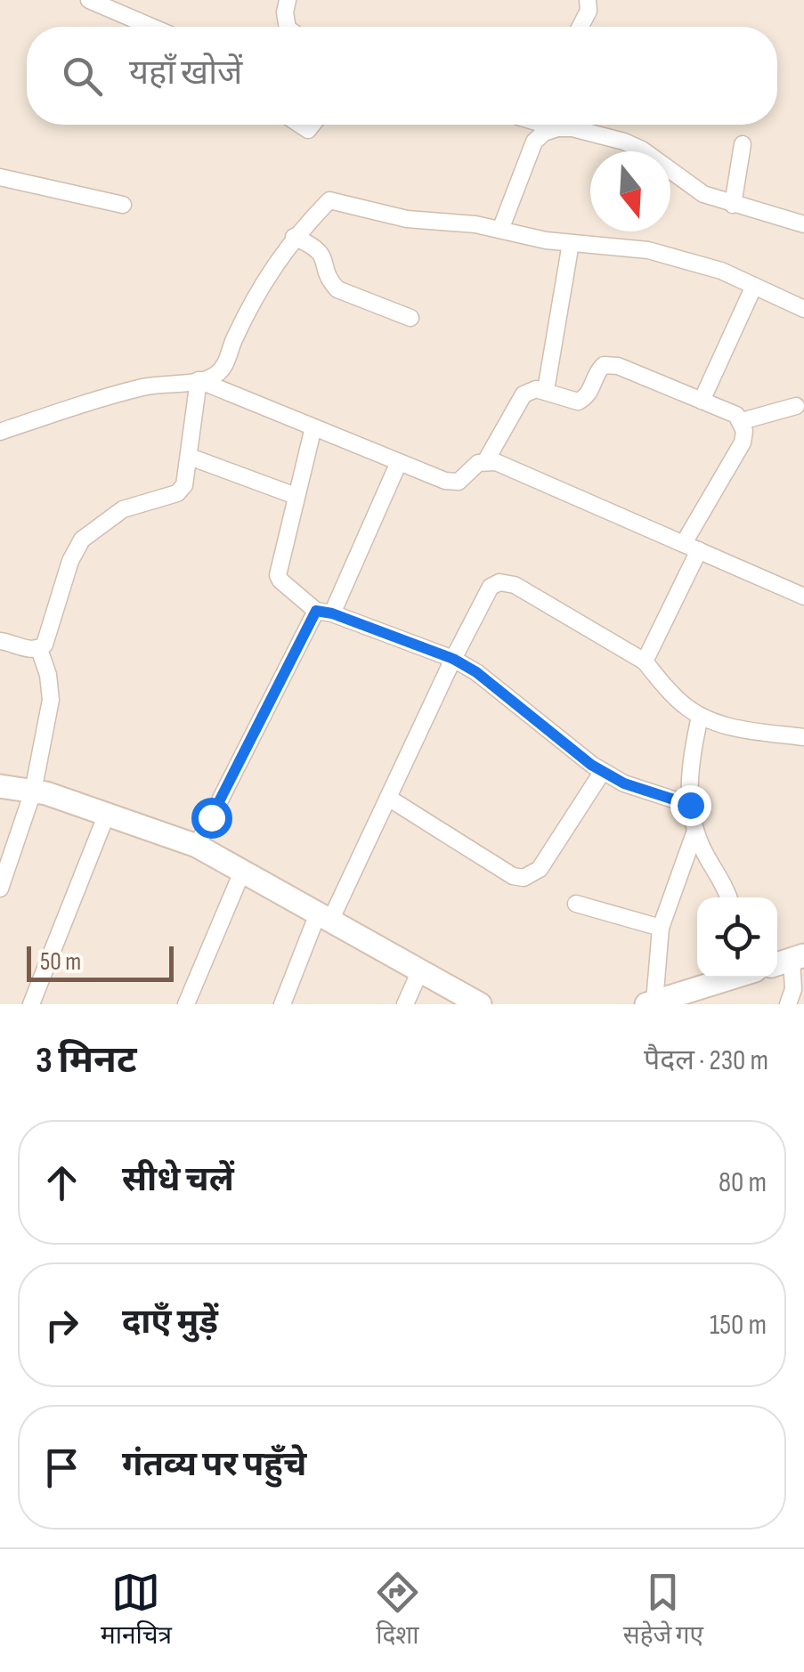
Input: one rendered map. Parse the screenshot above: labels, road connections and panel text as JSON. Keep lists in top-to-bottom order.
{
  "scale_bar": "50 m",
  "north": "bottom",
  "page": {
    "search": "यहाँ खोजें",
    "scale": "50 m",
    "heading": ["3 मिनट", "पैदल · 230 m"],
    "list": [
      ["सीधे चलें", "80 m"],
      ["दाएँ मुड़ें", "150 m"],
      "गंतव्य पर पहुँचे"
    ],
    "nav": ["मानचित्र", "दिशा", "सहेजे गए"]
  }
}
